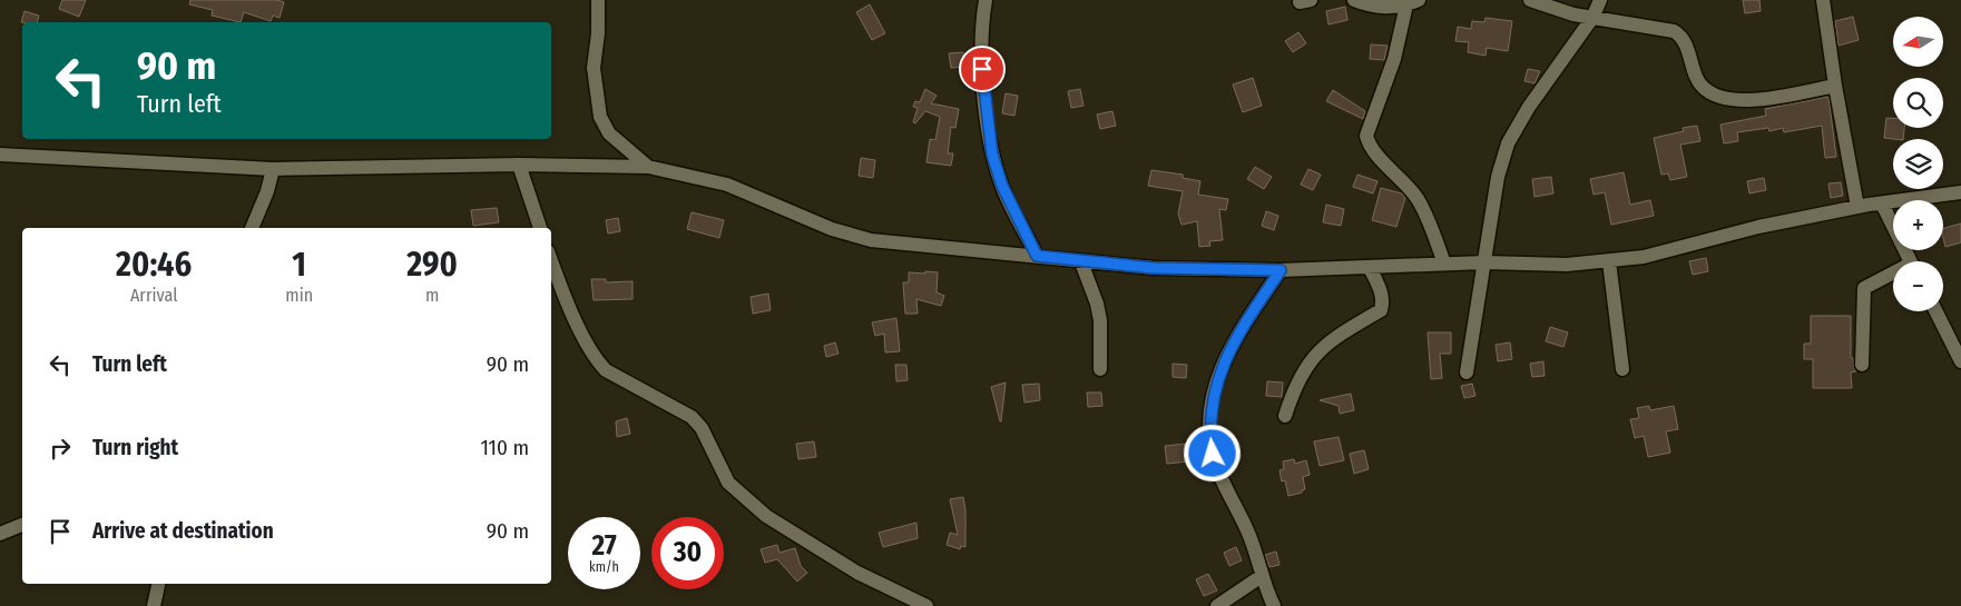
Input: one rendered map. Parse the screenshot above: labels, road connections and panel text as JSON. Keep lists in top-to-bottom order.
{
  "north": "left",
  "page": {
    "map_buttons": ["+", "−"],
    "turn": ["90 m", "Turn left"],
    "eta": [
      "20:46",
      "Arrival",
      "1",
      "min",
      "290",
      "m"
    ],
    "list": [
      {
        "name": "Turn left",
        "value": "90 m"
      },
      {
        "name": "Turn right",
        "value": "110 m"
      },
      {
        "name": "Arrive at destination",
        "value": "90 m"
      }
    ],
    "speed": "27 km/h",
    "limit": "30"
  }
}
